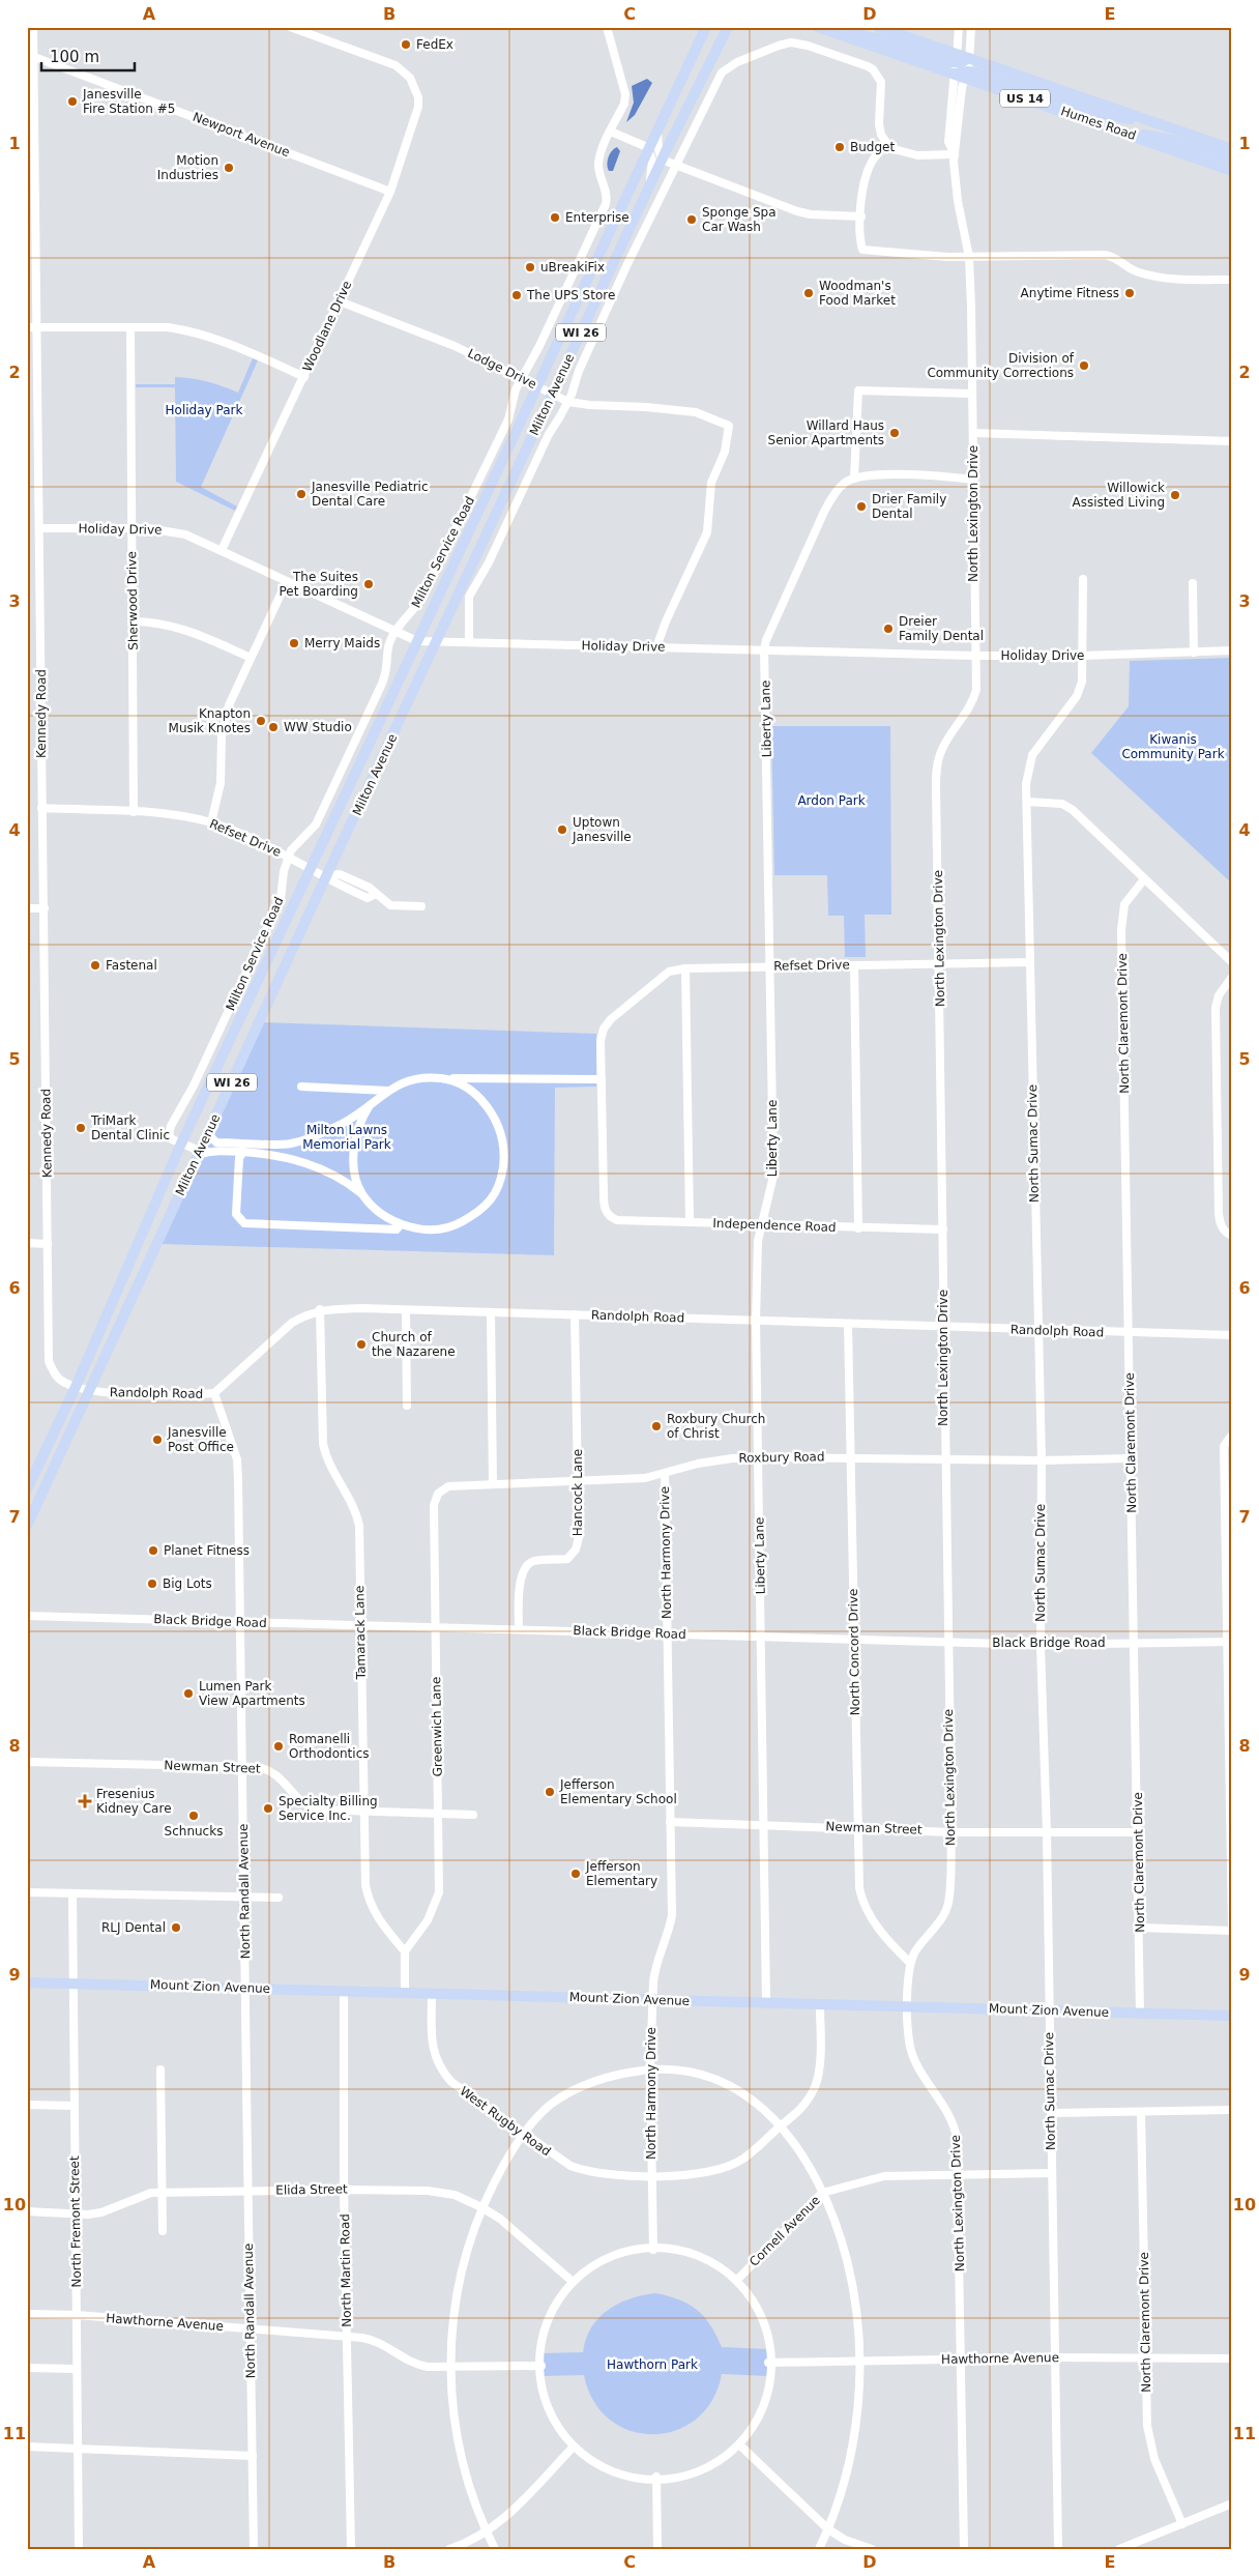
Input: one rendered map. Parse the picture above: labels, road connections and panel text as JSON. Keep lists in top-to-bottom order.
{
  "streets": {
    "main road": [
      "US 14",
      "Humes Road",
      "WI 26",
      "Milton Avenue",
      "Mount Zion Avenue"
    ],
    "street": [
      "Newport Avenue",
      "Woodlane Drive",
      "Lodge Drive",
      "North Lexington Drive",
      "Holiday Drive",
      "Milton Service Road",
      "Sherwood Drive",
      "Kennedy Road",
      "Liberty Lane",
      "Refset Drive",
      "North Claremont Drive",
      "North Sumac Drive",
      "Independence Road",
      "Randolph Road",
      "Roxbury Road",
      "Hancock Lane",
      "North Harmony Drive",
      "Black Bridge Road",
      "Tamarack Lane",
      "North Concord Drive",
      "Greenwich Lane",
      "Newman Street",
      "North Randall Avenue",
      "West Rugby Road",
      "Elida Street",
      "North Fremont Street",
      "Cornell Avenue",
      "North Martin Road",
      "Hawthorne Avenue"
    ]
  },
  "crossings": [
    ["Humes Road", "North Lexington Drive"],
    ["Newport Avenue", "Woodlane Drive"],
    ["Newport Avenue", "Kennedy Road"],
    ["Woodlane Drive", "Lodge Drive"],
    ["Woodlane Drive", "Holiday Drive"],
    ["Lodge Drive", "Milton Avenue"],
    ["Lodge Drive", "Holiday Drive"],
    ["Lodge Drive", "Milton Service Road"],
    ["Milton Avenue", "Holiday Drive"],
    ["Milton Avenue", "Milton Service Road"],
    ["Milton Avenue", "Kennedy Road"],
    ["Milton Avenue", "Refset Drive"],
    ["Milton Avenue", "Randolph Road"],
    ["North Lexington Drive", "Holiday Drive"],
    ["North Lexington Drive", "Liberty Lane"],
    ["North Lexington Drive", "Refset Drive"],
    ["North Lexington Drive", "Independence Road"],
    ["North Lexington Drive", "Randolph Road"],
    ["North Lexington Drive", "Roxbury Road"],
    ["North Lexington Drive", "Black Bridge Road"],
    ["North Lexington Drive", "North Concord Drive"],
    ["North Lexington Drive", "Newman Street"],
    ["North Lexington Drive", "Mount Zion Avenue"],
    ["North Lexington Drive", "Cornell Avenue"],
    ["North Lexington Drive", "Hawthorne Avenue"],
    ["Holiday Drive", "Milton Service Road"],
    ["Holiday Drive", "Sherwood Drive"],
    ["Holiday Drive", "Kennedy Road"],
    ["Holiday Drive", "Liberty Lane"],
    ["Holiday Drive", "North Sumac Drive"],
    ["Milton Service Road", "Refset Drive"],
    ["Sherwood Drive", "Refset Drive"],
    ["Kennedy Road", "Refset Drive"],
    ["Kennedy Road", "Randolph Road"],
    ["Liberty Lane", "Refset Drive"],
    ["Liberty Lane", "Independence Road"],
    ["Liberty Lane", "Randolph Road"],
    ["Liberty Lane", "Roxbury Road"],
    ["Liberty Lane", "Black Bridge Road"],
    ["Liberty Lane", "Newman Street"],
    ["Liberty Lane", "Mount Zion Avenue"],
    ["Refset Drive", "North Sumac Drive"],
    ["Refset Drive", "Independence Road"],
    ["North Claremont Drive", "Randolph Road"],
    ["North Claremont Drive", "Roxbury Road"],
    ["North Claremont Drive", "Black Bridge Road"],
    ["North Claremont Drive", "Newman Street"],
    ["North Claremont Drive", "Mount Zion Avenue"],
    ["North Claremont Drive", "Hawthorne Avenue"],
    ["North Sumac Drive", "Randolph Road"],
    ["North Sumac Drive", "Roxbury Road"],
    ["North Sumac Drive", "Black Bridge Road"],
    ["North Sumac Drive", "Newman Street"],
    ["North Sumac Drive", "Mount Zion Avenue"],
    ["North Sumac Drive", "Cornell Avenue"],
    ["North Sumac Drive", "Hawthorne Avenue"],
    ["Randolph Road", "Hancock Lane"],
    ["Randolph Road", "Tamarack Lane"],
    ["Randolph Road", "North Concord Drive"],
    ["Randolph Road", "North Randall Avenue"],
    ["Roxbury Road", "Hancock Lane"],
    ["Roxbury Road", "North Harmony Drive"],
    ["Roxbury Road", "North Concord Drive"],
    ["Roxbury Road", "Greenwich Lane"],
    ["Hancock Lane", "Black Bridge Road"],
    ["North Harmony Drive", "Black Bridge Road"],
    ["North Harmony Drive", "Newman Street"],
    ["North Harmony Drive", "Mount Zion Avenue"],
    ["North Harmony Drive", "West Rugby Road"],
    ["Black Bridge Road", "Tamarack Lane"],
    ["Black Bridge Road", "North Concord Drive"],
    ["Black Bridge Road", "Greenwich Lane"],
    ["Black Bridge Road", "North Randall Avenue"],
    ["Tamarack Lane", "Greenwich Lane"],
    ["Tamarack Lane", "Newman Street"],
    ["North Concord Drive", "Newman Street"],
    ["Greenwich Lane", "Newman Street"],
    ["Newman Street", "North Randall Avenue"],
    ["North Randall Avenue", "Mount Zion Avenue"],
    ["North Randall Avenue", "Elida Street"],
    ["North Randall Avenue", "Hawthorne Avenue"],
    ["Mount Zion Avenue", "West Rugby Road"],
    ["Mount Zion Avenue", "North Fremont Street"],
    ["Mount Zion Avenue", "North Martin Road"],
    ["Elida Street", "North Fremont Street"],
    ["Elida Street", "North Martin Road"],
    ["North Fremont Street", "Hawthorne Avenue"],
    ["North Martin Road", "Hawthorne Avenue"]
  ],
  "parks": [
    "Holiday Park",
    "Kiwanis Community Park",
    "Ardon Park",
    "Milton Lawns Memorial Park",
    "Hawthorn Park"
  ],
  "places": {
    "other": [
      "FedEx",
      "Janesville Fire Station #5",
      "Budget",
      "Motion Industries",
      "Enterprise",
      "Sponge Spa Car Wash",
      "uBreakiFix",
      "Woodman's Food Market",
      "Anytime Fitness",
      "The UPS Store",
      "Division of Community Corrections",
      "Willard Haus Senior Apartments",
      "Janesville Pediatric Dental Care",
      "Willowick Assisted Living",
      "Drier Family Dental",
      "The Suites Pet Boarding",
      "Dreier Family Dental",
      "Merry Maids",
      "Knapton Musik Knotes",
      "WW Studio",
      "Uptown Janesville",
      "Fastenal",
      "TriMark Dental Clinic",
      "Church of the Nazarene",
      "Roxbury Church of Christ",
      "Janesville Post Office",
      "Planet Fitness",
      "Big Lots",
      "Lumen Park View Apartments",
      "Romanelli Orthodontics",
      "Jefferson Elementary School",
      "Specialty Billing Service Inc.",
      "Schnucks",
      "Jefferson Elementary",
      "RLJ Dental"
    ],
    "health": ["Fresenius Kidney Care"]
  },
  "scale_bar": "100 m",
  "grid": {
    "columns": [
      "A",
      "B",
      "C",
      "D",
      "E"
    ],
    "rows": [
      "1",
      "2",
      "3",
      "4",
      "5",
      "6",
      "7",
      "8",
      "9",
      "10",
      "11"
    ]
  }
}
